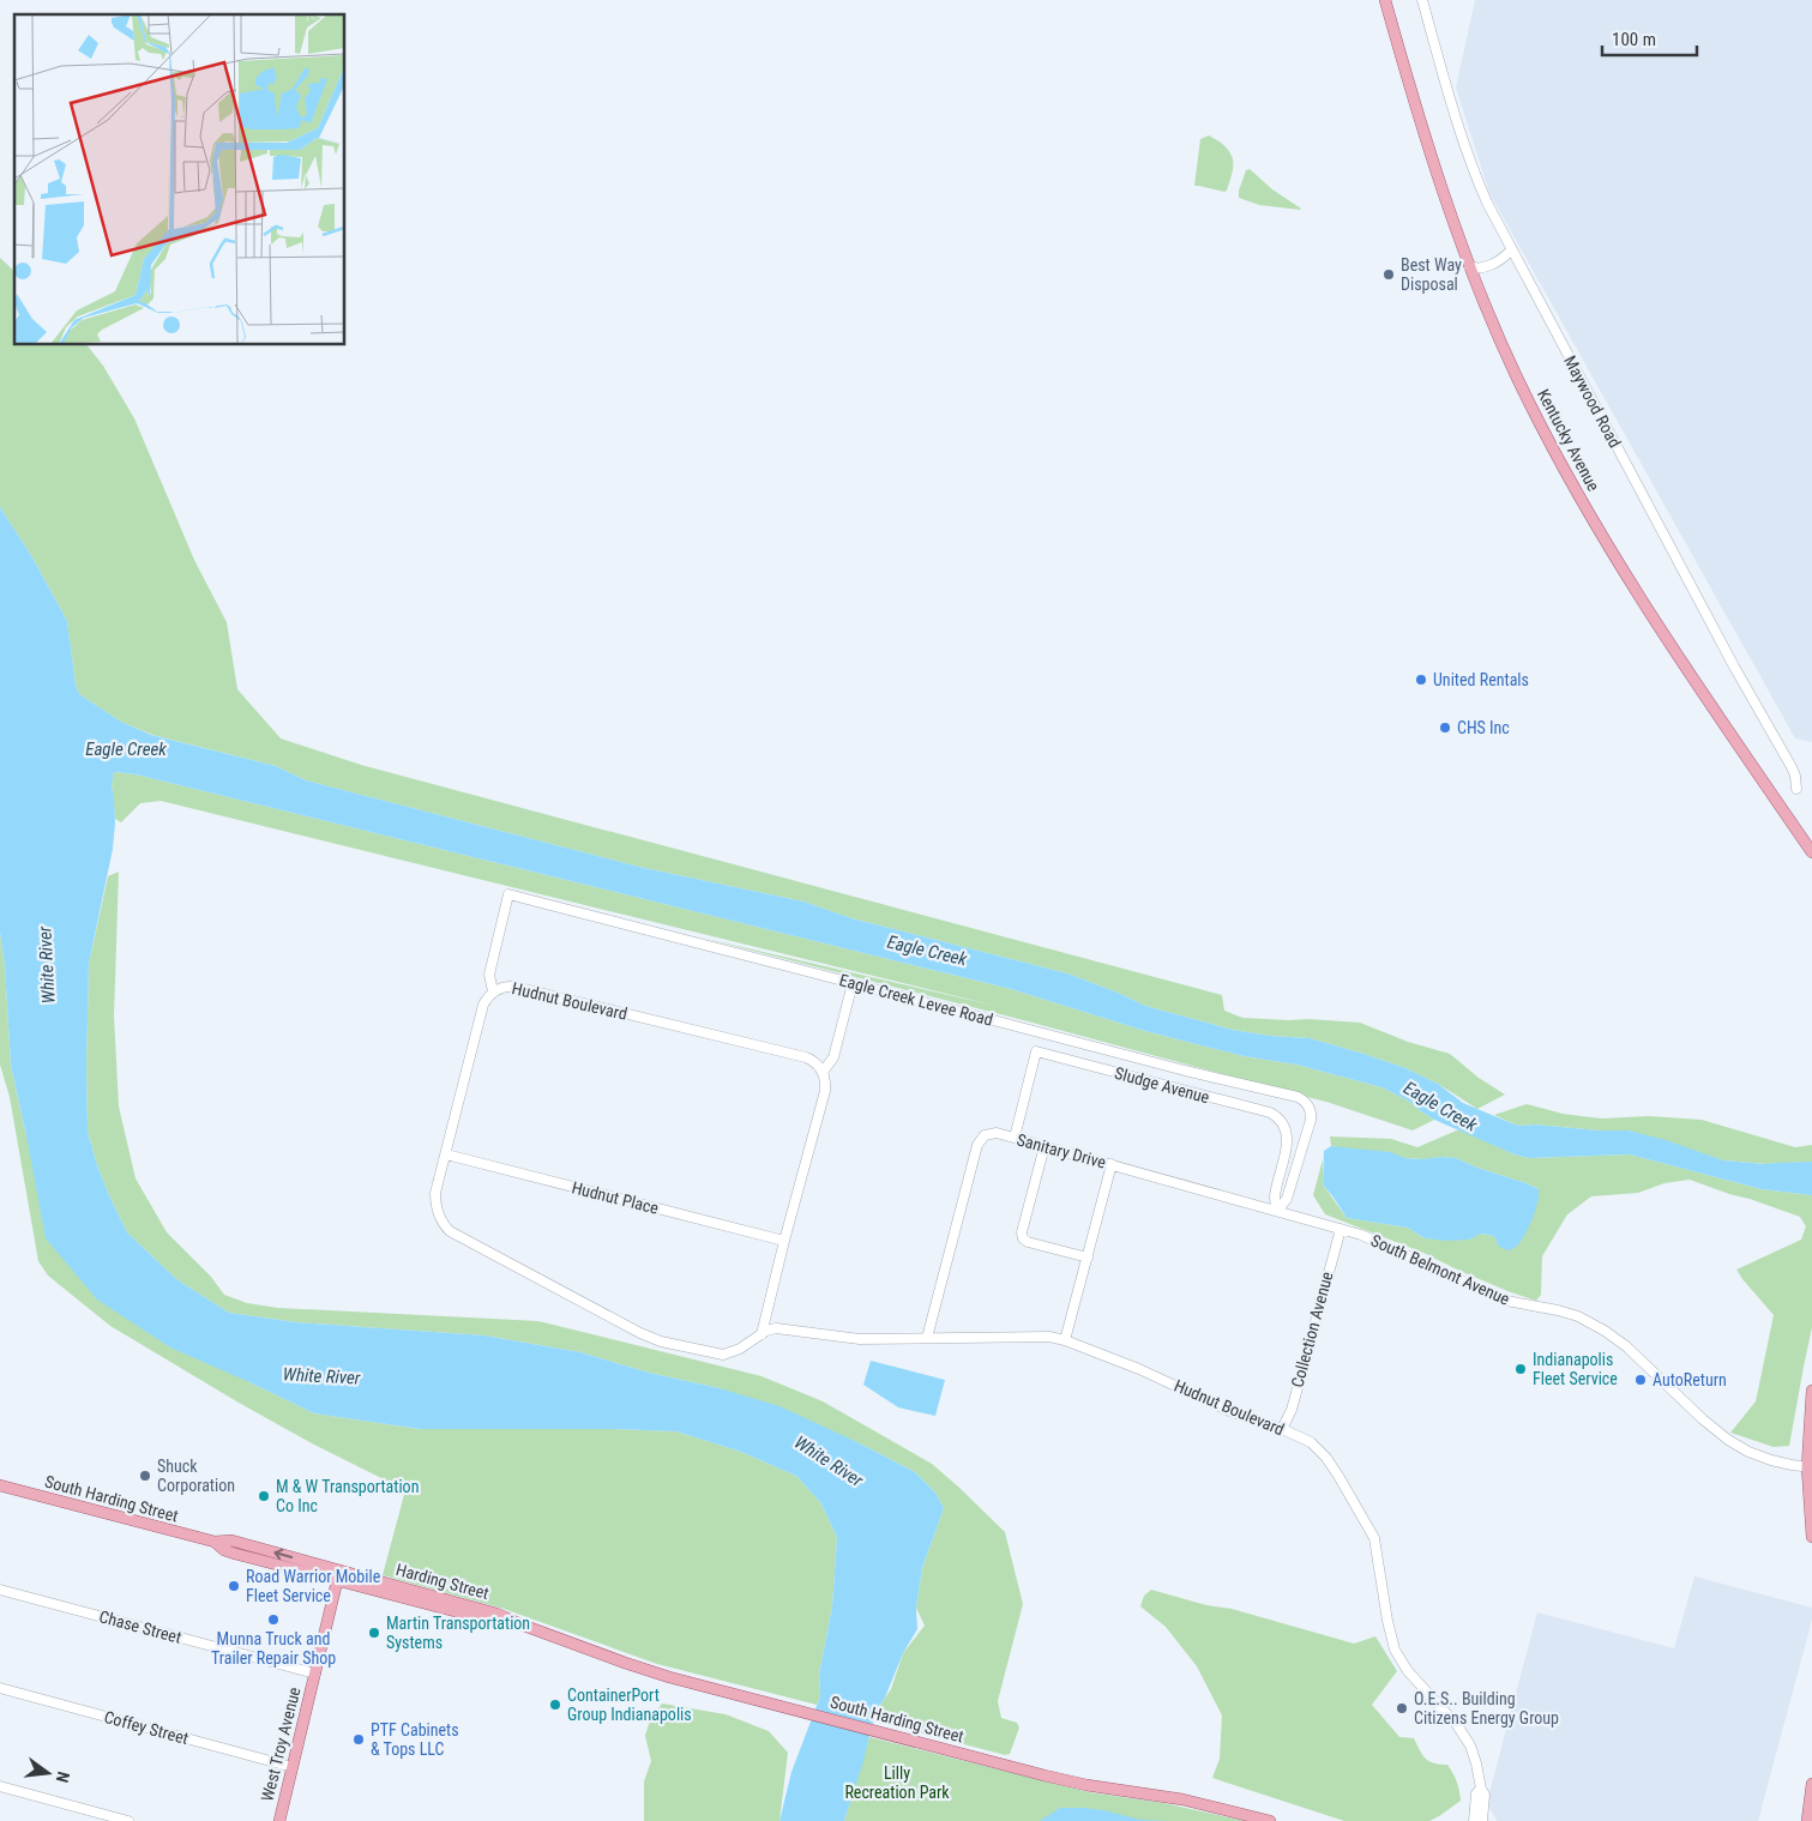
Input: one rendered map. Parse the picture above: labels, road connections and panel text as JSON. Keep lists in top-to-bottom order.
{
  "streets": {
    "main road": [
      "Kentucky Avenue",
      "South Harding Street",
      "Harding Street",
      "West Troy Avenue"
    ],
    "street": [
      "Maywood Road",
      "Eagle Creek Levee Road",
      "Hudnut Boulevard",
      "Sludge Avenue",
      "Sanitary Drive",
      "Hudnut Place",
      "South Belmont Avenue",
      "Collection Avenue",
      "Chase Street",
      "Coffey Street"
    ]
  },
  "crossings": [
    ["Eagle Creek Levee Road", "Hudnut Boulevard"],
    ["Eagle Creek Levee Road", "Sludge Avenue"],
    ["Eagle Creek Levee Road", "Sanitary Drive"],
    ["Hudnut Boulevard", "Sanitary Drive"],
    ["Hudnut Boulevard", "Hudnut Place"],
    ["Hudnut Boulevard", "Collection Avenue"],
    ["Sludge Avenue", "Sanitary Drive"],
    ["Sanitary Drive", "South Belmont Avenue"],
    ["Sanitary Drive", "Collection Avenue"],
    ["South Belmont Avenue", "Collection Avenue"],
    ["South Harding Street", "Harding Street"],
    ["Harding Street", "West Troy Avenue"],
    ["Chase Street", "West Troy Avenue"],
    ["Coffey Street", "West Troy Avenue"]
  ],
  "water": ["Eagle Creek", "White River"],
  "parks": ["Lilly Recreation Park"],
  "places": [
    "Best Way Disposal",
    "United Rentals",
    "CHS Inc",
    "Indianapolis Fleet Service",
    "AutoReturn",
    "Shuck Corporation",
    "M & W Transportation Co Inc",
    "Road Warrior Mobile Fleet Service",
    "Munna Truck and Trailer Repair Shop",
    "Martin Transportation Systems",
    "ContainerPort Group Indianapolis",
    "O.E.S.. Building Citizens Energy Group",
    "PTF Cabinets & Tops LLC"
  ],
  "scale_bar": "100 m",
  "north": "right"
}
